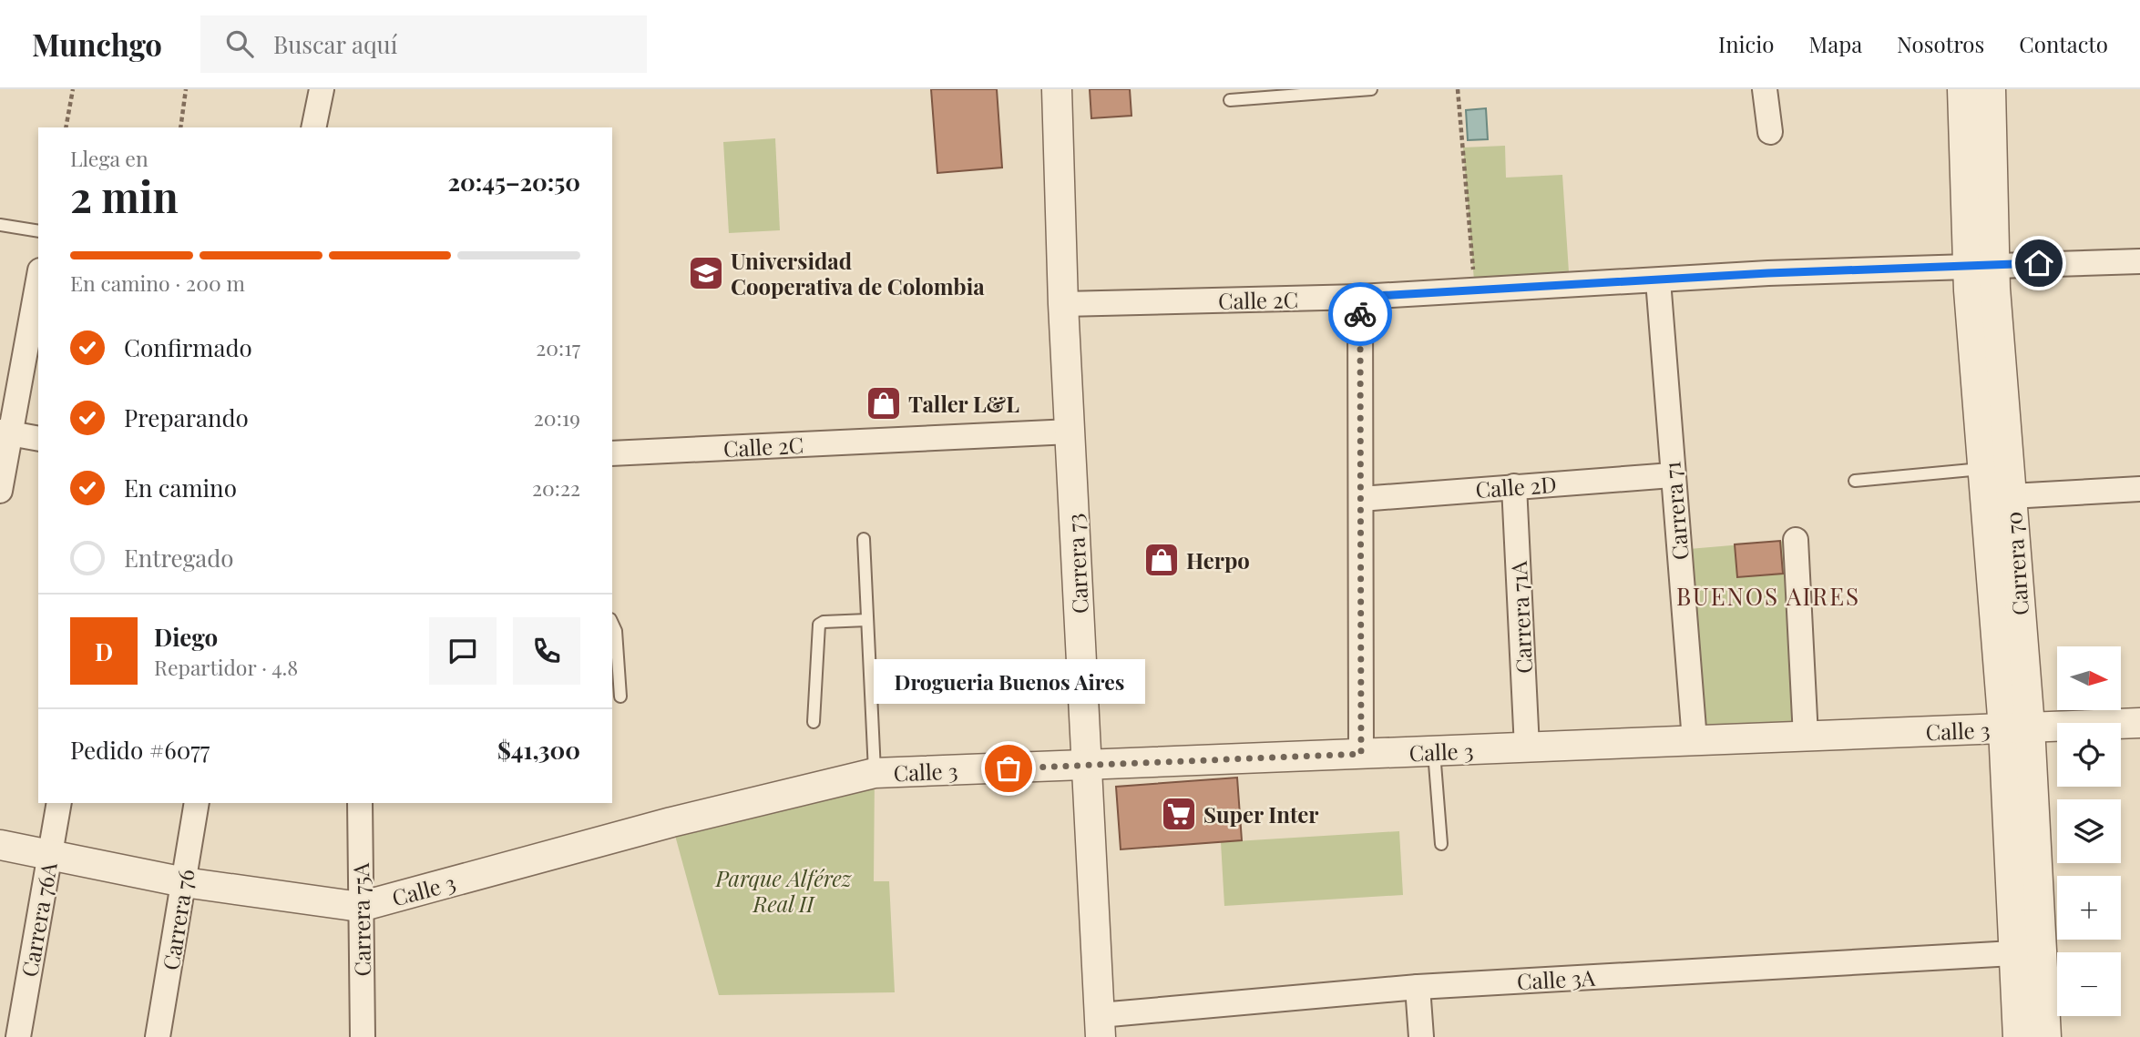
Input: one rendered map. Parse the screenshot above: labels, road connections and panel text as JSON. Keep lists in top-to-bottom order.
{
  "streets": {
    "street": [
      "Calle 2C",
      "Calle 2D",
      "Carrera 71",
      "Carrera 73",
      "Carrera 70",
      "Carrera 71A",
      "Calle 3",
      "Carrera 76A",
      "Carrera 76",
      "Carrera 75A",
      "Calle 3A"
    ]
  },
  "crossings": [
    ["Calle 2C", "Carrera 71"],
    ["Calle 2C", "Carrera 73"],
    ["Calle 2C", "Carrera 70"],
    ["Calle 2D", "Carrera 71"],
    ["Calle 2D", "Carrera 71A"],
    ["Carrera 71", "Calle 3"],
    ["Carrera 73", "Calle 3"],
    ["Carrera 73", "Calle 3A"],
    ["Carrera 70", "Calle 3"],
    ["Carrera 70", "Calle 3A"],
    ["Carrera 71A", "Calle 3"],
    ["Calle 3", "Carrera 76A"],
    ["Calle 3", "Carrera 76"],
    ["Calle 3", "Carrera 75A"]
  ],
  "districts": ["BUENOS AIRES"],
  "parks": ["Parque Alférez Real II"],
  "places": {
    "school or university": ["Universidad Cooperativa de Colombia"],
    "shop": ["Taller L&L", "Herpo"],
    "other": ["Drogueria Buenos Aires"],
    "supermarket": ["Super Inter"]
  },
  "north": "right",
  "page": {
    "header": "Munchgo",
    "search": "Buscar aquí",
    "nav": [
      "Inicio",
      "Mapa",
      "Nosotros",
      "Contacto"
    ],
    "heading": ["2 min", "Llega en", "20:45–20:50"],
    "panel": [
      "Diego",
      "Repartidor · 4.8",
      "Pedido #6077",
      "$41,300"
    ],
    "bar": "En camino · 200 m",
    "list": [
      ["Confirmado", "20:17"],
      ["Preparando", "20:19"],
      ["En camino", "20:22"],
      "Entregado"
    ],
    "round": "D",
    "map_buttons": ["+", "−"],
    "bubble": "Drogueria Buenos Aires"
  }
}
